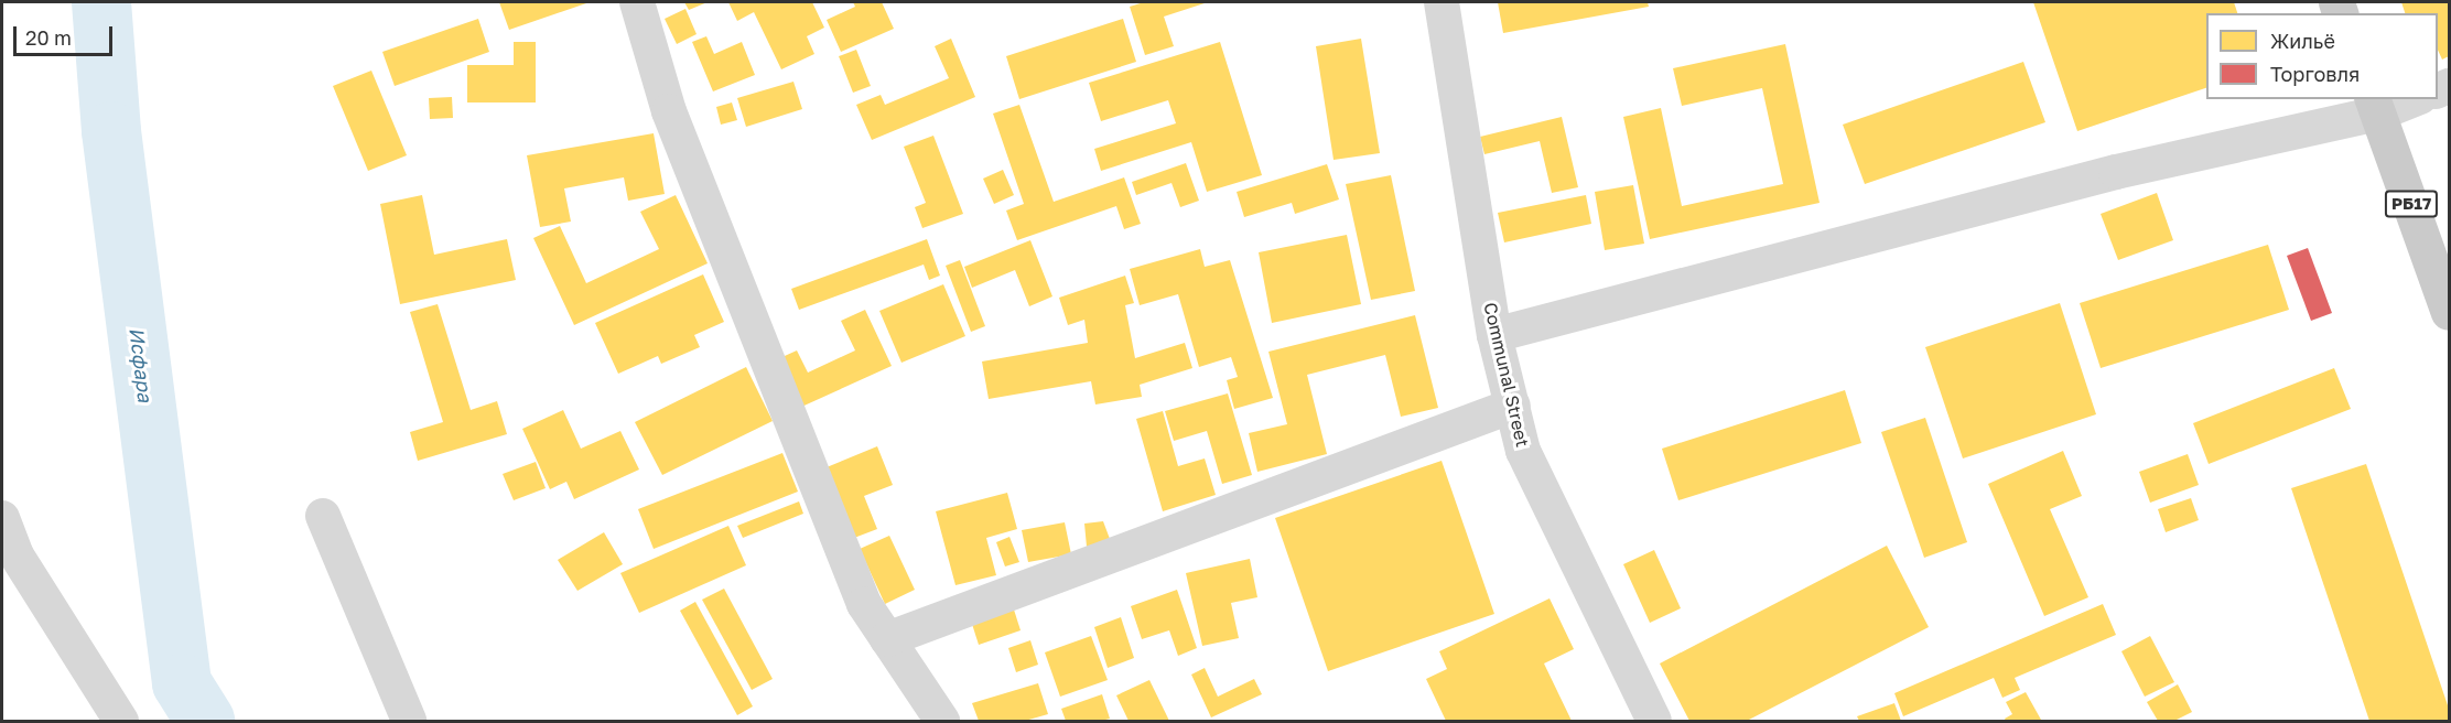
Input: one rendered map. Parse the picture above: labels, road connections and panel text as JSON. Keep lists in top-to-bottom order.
{
  "streets": {
    "main road": ["РБ17"],
    "street": ["Communal Street"]
  },
  "water": ["Исфара"],
  "legend": ["Жильё", "Торговля"],
  "scale_bar": "20 m"
}
